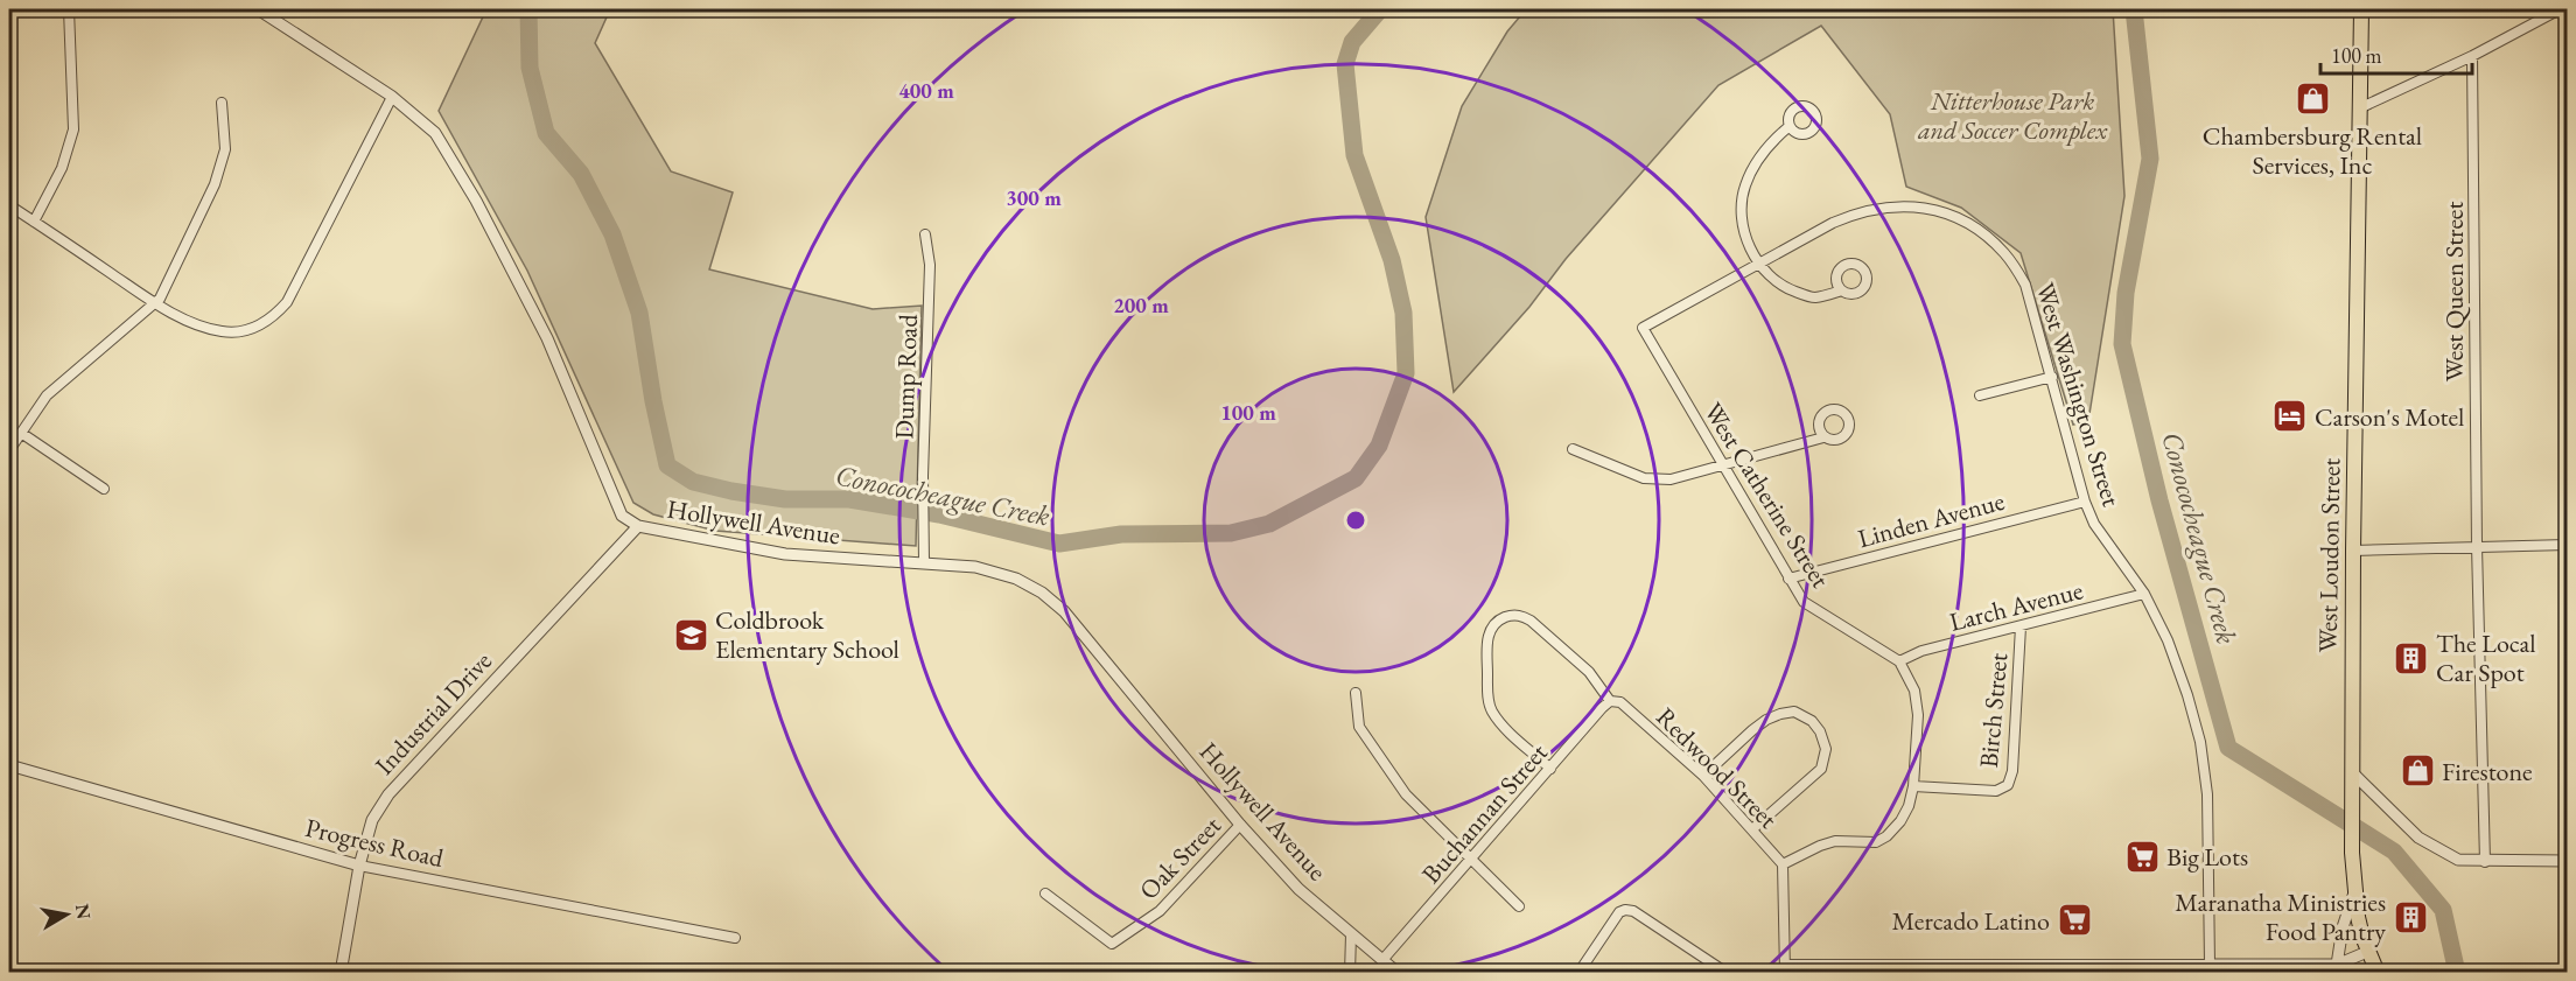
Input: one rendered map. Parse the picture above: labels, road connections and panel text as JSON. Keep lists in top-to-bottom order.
{
  "streets": {
    "highway": ["West Loudon Street"],
    "street": [
      "West Queen Street",
      "Dump Road",
      "West Washington Street",
      "West Catherine Street",
      "Linden Avenue",
      "Hollywell Avenue",
      "Larch Avenue",
      "Birch Street",
      "Industrial Drive",
      "Redwood Street",
      "Buchannan Street",
      "Progress Road",
      "Oak Street"
    ]
  },
  "crossings": [
    ["Dump Road", "Hollywell Avenue"],
    ["West Washington Street", "West Catherine Street"],
    ["West Washington Street", "Linden Avenue"],
    ["West Washington Street", "Larch Avenue"],
    ["West Catherine Street", "Linden Avenue"],
    ["West Catherine Street", "Larch Avenue"],
    ["Hollywell Avenue", "Industrial Drive"],
    ["Hollywell Avenue", "Buchannan Street"],
    ["Hollywell Avenue", "Oak Street"],
    ["Larch Avenue", "Birch Street"],
    ["Industrial Drive", "Progress Road"],
    ["Redwood Street", "Buchannan Street"]
  ],
  "water": ["Conococheague Creek"],
  "parks": ["Nitterhouse Park and Soccer Complex"],
  "places": {
    "shop": ["Chambersburg Rental Services, Inc", "Firestone"],
    "hotel": ["Carson's Motel"],
    "school or university": ["Coldbrook Elementary School"],
    "building": ["The Local Car Spot", "Maranatha Ministries Food Pantry"],
    "supermarket": ["Big Lots", "Mercado Latino"]
  },
  "scale_bar": "100 m",
  "north": "right",
  "rings": [
    "400 m",
    "300 m",
    "200 m",
    "100 m"
  ]
}
